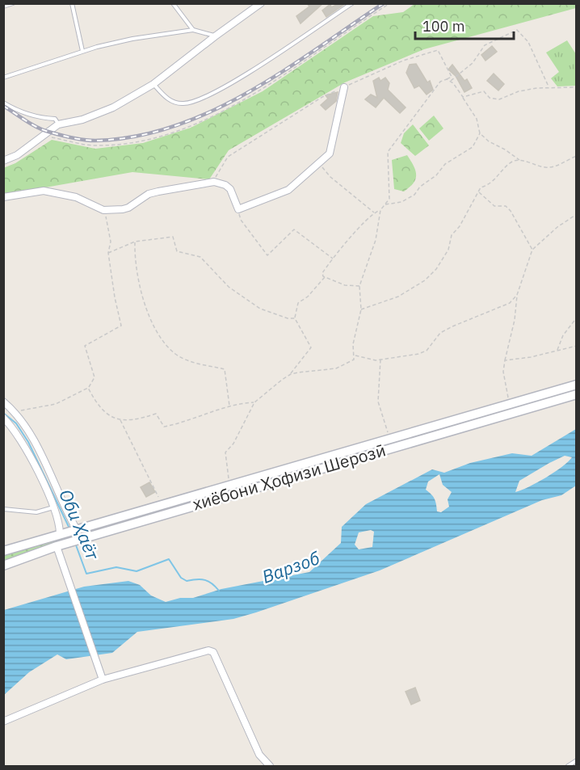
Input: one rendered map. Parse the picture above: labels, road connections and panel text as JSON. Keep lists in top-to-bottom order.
{
  "streets": {
    "main road": ["хиёбони Ҳофизи Шерозӣ"]
  },
  "water": ["Оби Ҳаёт", "Варзоб"],
  "scale_bar": "100 m"
}
